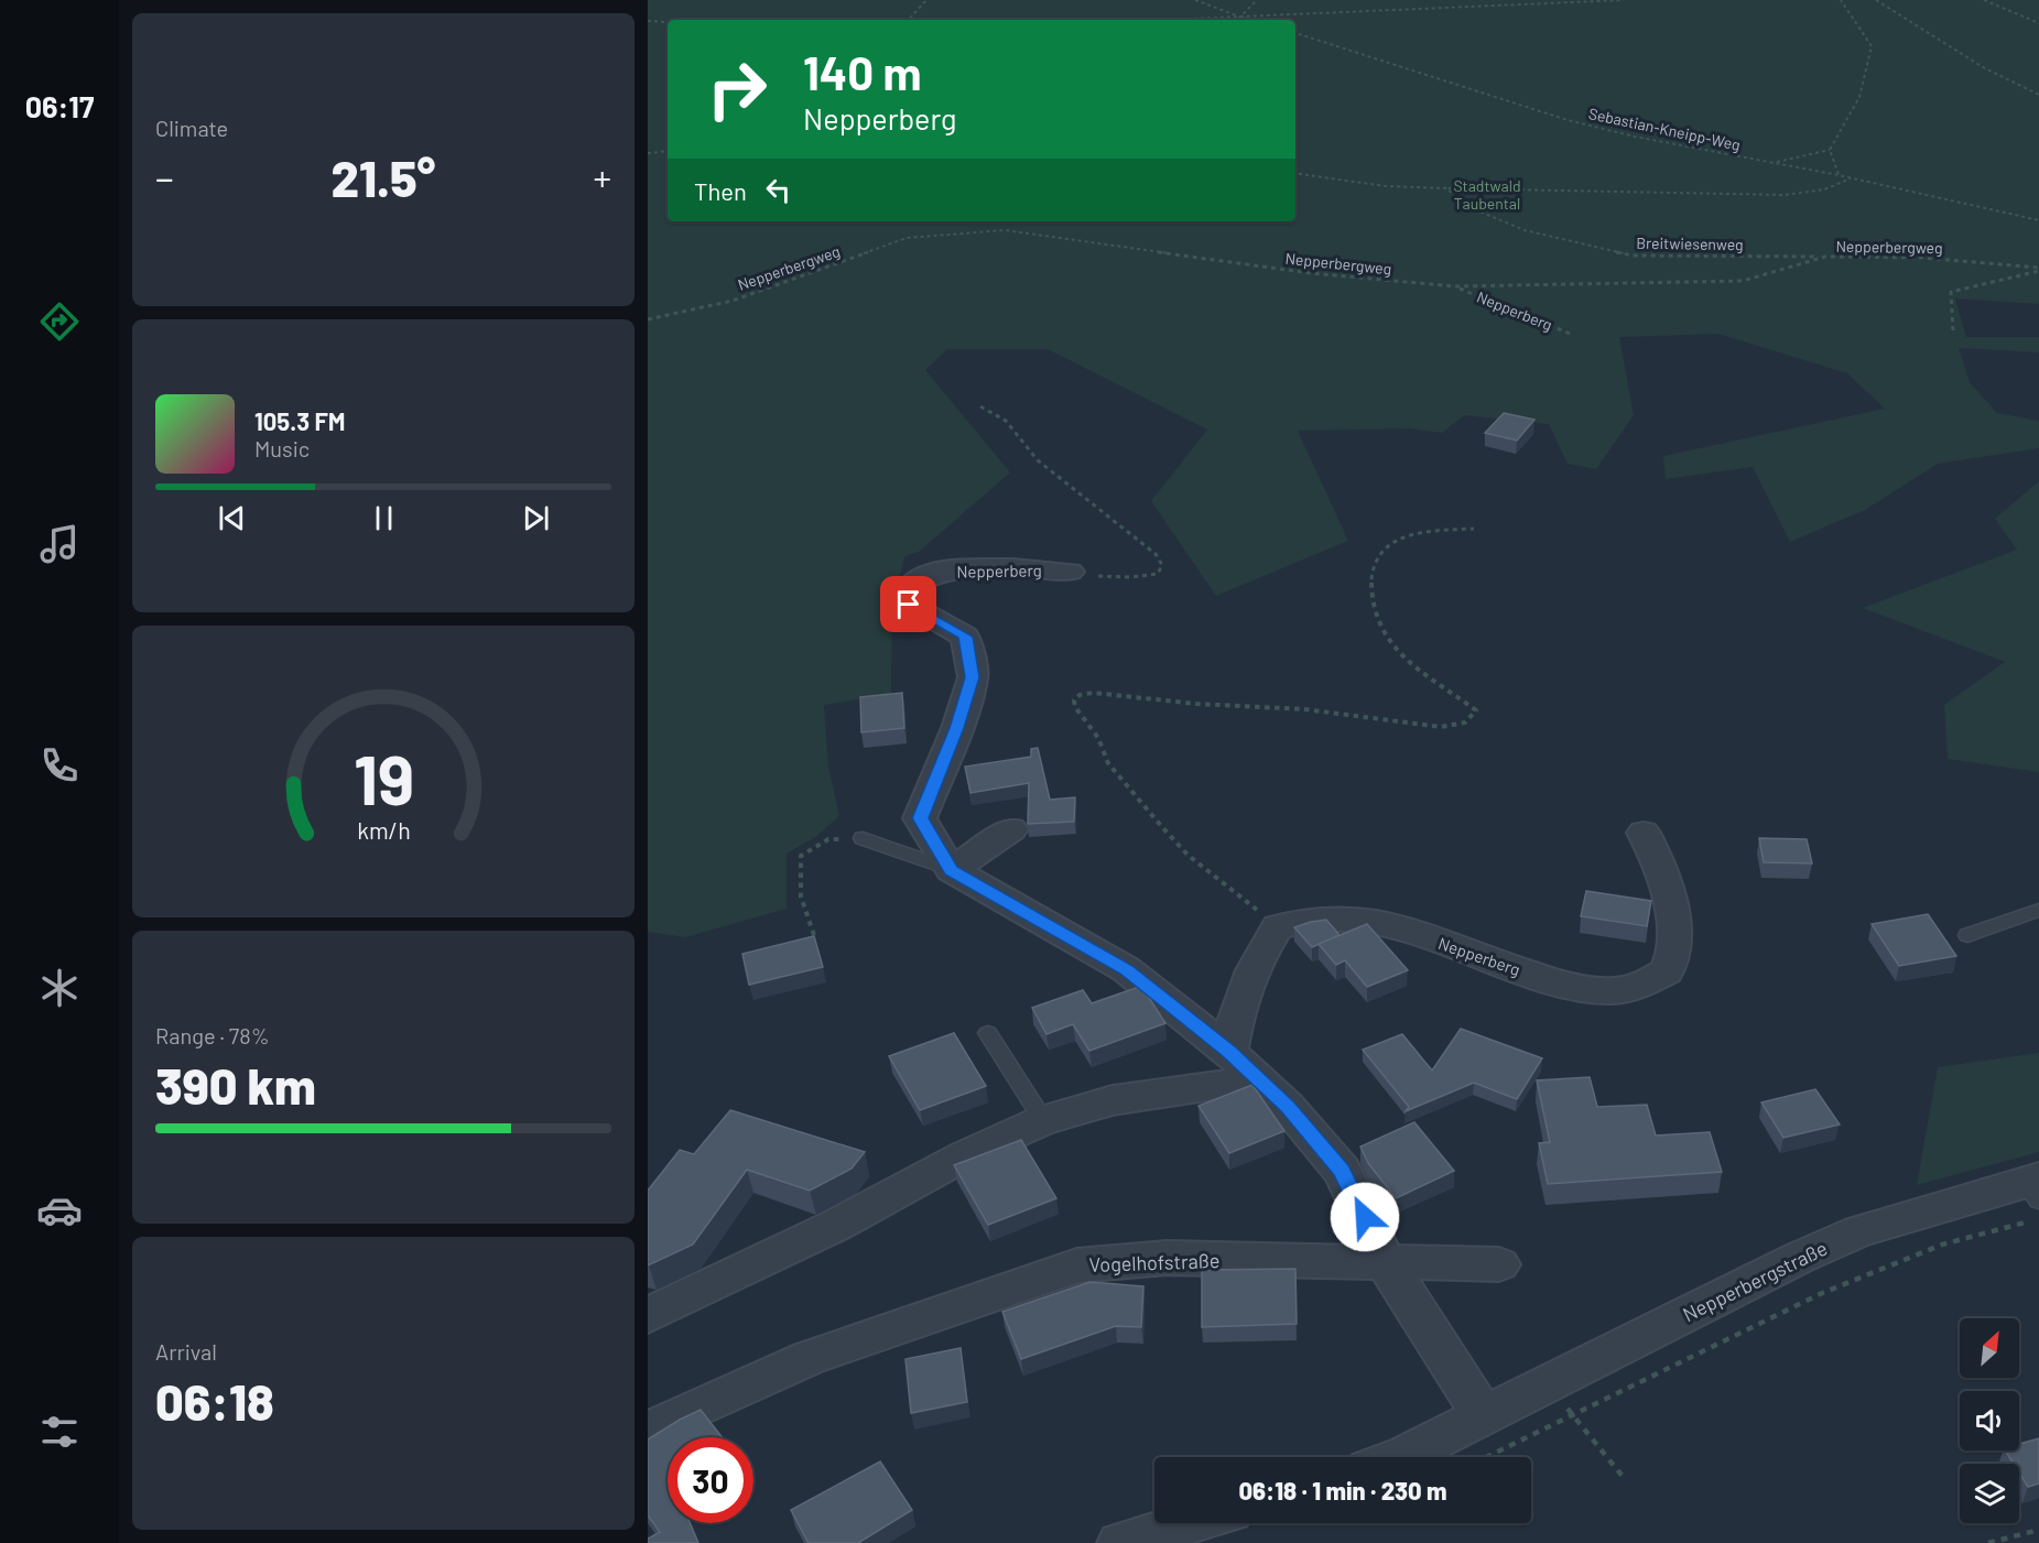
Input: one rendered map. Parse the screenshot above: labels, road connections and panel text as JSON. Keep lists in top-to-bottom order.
{
  "streets": {
    "street": ["Nepperberg", "Vogelhofstraße", "Nepperbergstraße"],
    "path": ["Sebastian-Kneipp-Weg", "Breitwiesenweg", "Nepperbergweg"]
  },
  "crossings": [
    ["Breitwiesenweg", "Nepperbergweg"],
    ["Nepperbergweg", "Nepperberg"],
    ["Nepperberg", "Vogelhofstraße"]
  ],
  "parks": ["Stadtwald Taubental"],
  "north": "top right",
  "page": {
    "tabs": "06:17",
    "tile": [
      "Climate",
      ["Range · 78%", "390 km"],
      ["Arrival", "06:18"]
    ],
    "turn": ["140 m", "Nepperberg"],
    "heat": ["−", "21.5°", "+"],
    "then": "Then",
    "song": ["105.3 FM", "Music"],
    "limit": "30",
    "trip": "06:18 · 1 min · 230 m",
    "gauge": ["19", "km/h"]
  }
}
